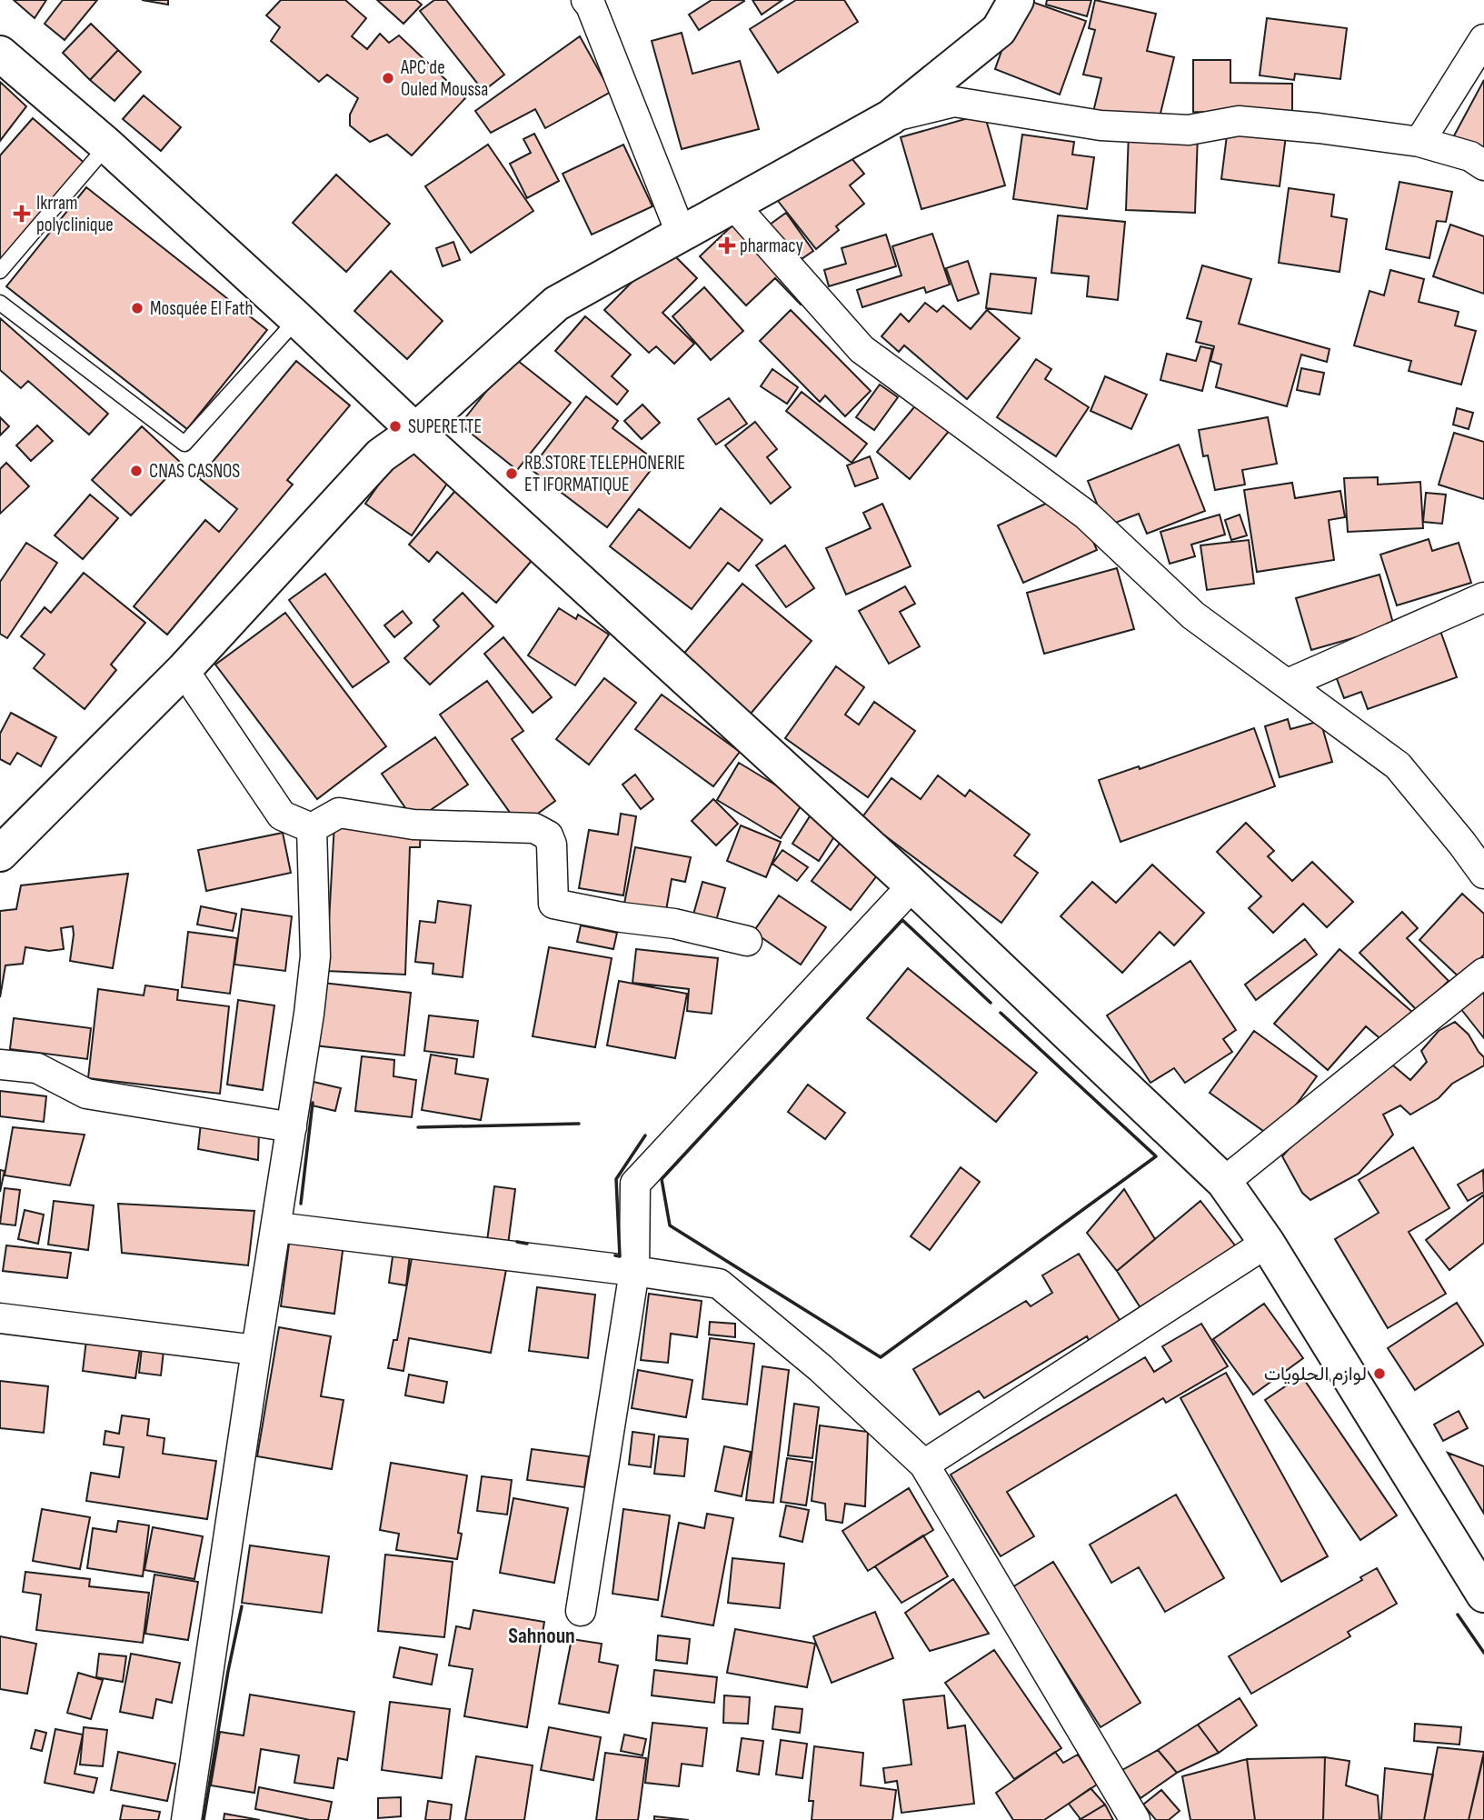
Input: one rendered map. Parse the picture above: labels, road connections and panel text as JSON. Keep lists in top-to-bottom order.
{
  "districts": ["Sahnoun"],
  "places": {
    "other": [
      "APC de Ouled Moussa",
      "Mosquée El Fath",
      "SUPERETTE",
      "CNAS CASNOS",
      "RB.STORE TELEPHONERIE ET IFORMATIQUE",
      "لوازم الحلويات"
    ],
    "health": ["Ikrram polyclinique", "pharmacy"]
  }
}
